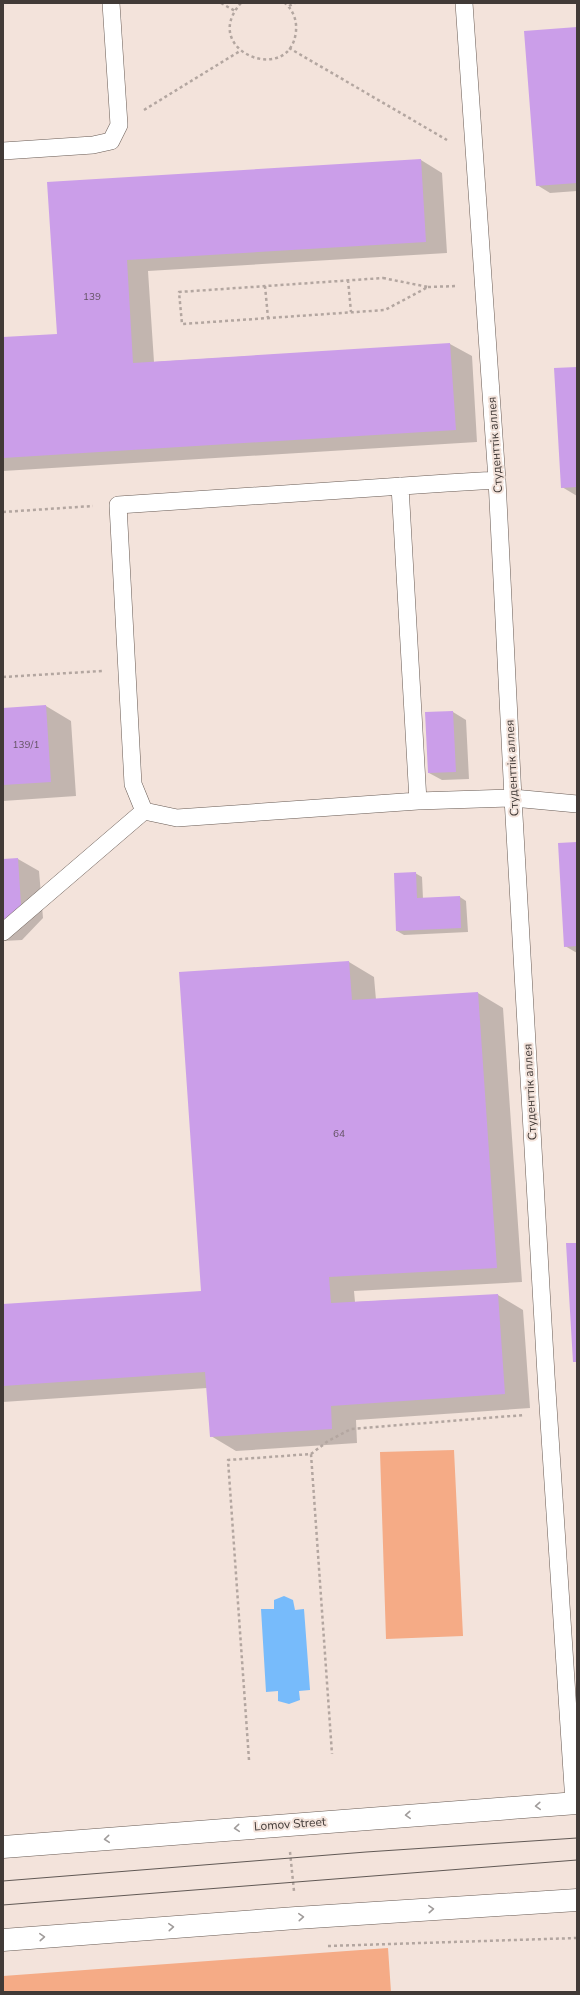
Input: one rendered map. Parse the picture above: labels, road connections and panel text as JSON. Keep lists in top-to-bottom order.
{
  "streets": {
    "main road": ["Lomov Street"],
    "lane": ["Студенттік аллея"]
  },
  "crossings": [
    ["Студенттік аллея", "Lomov Street"]
  ],
  "house_numbers": ["139", "139/1", "64"]
}
